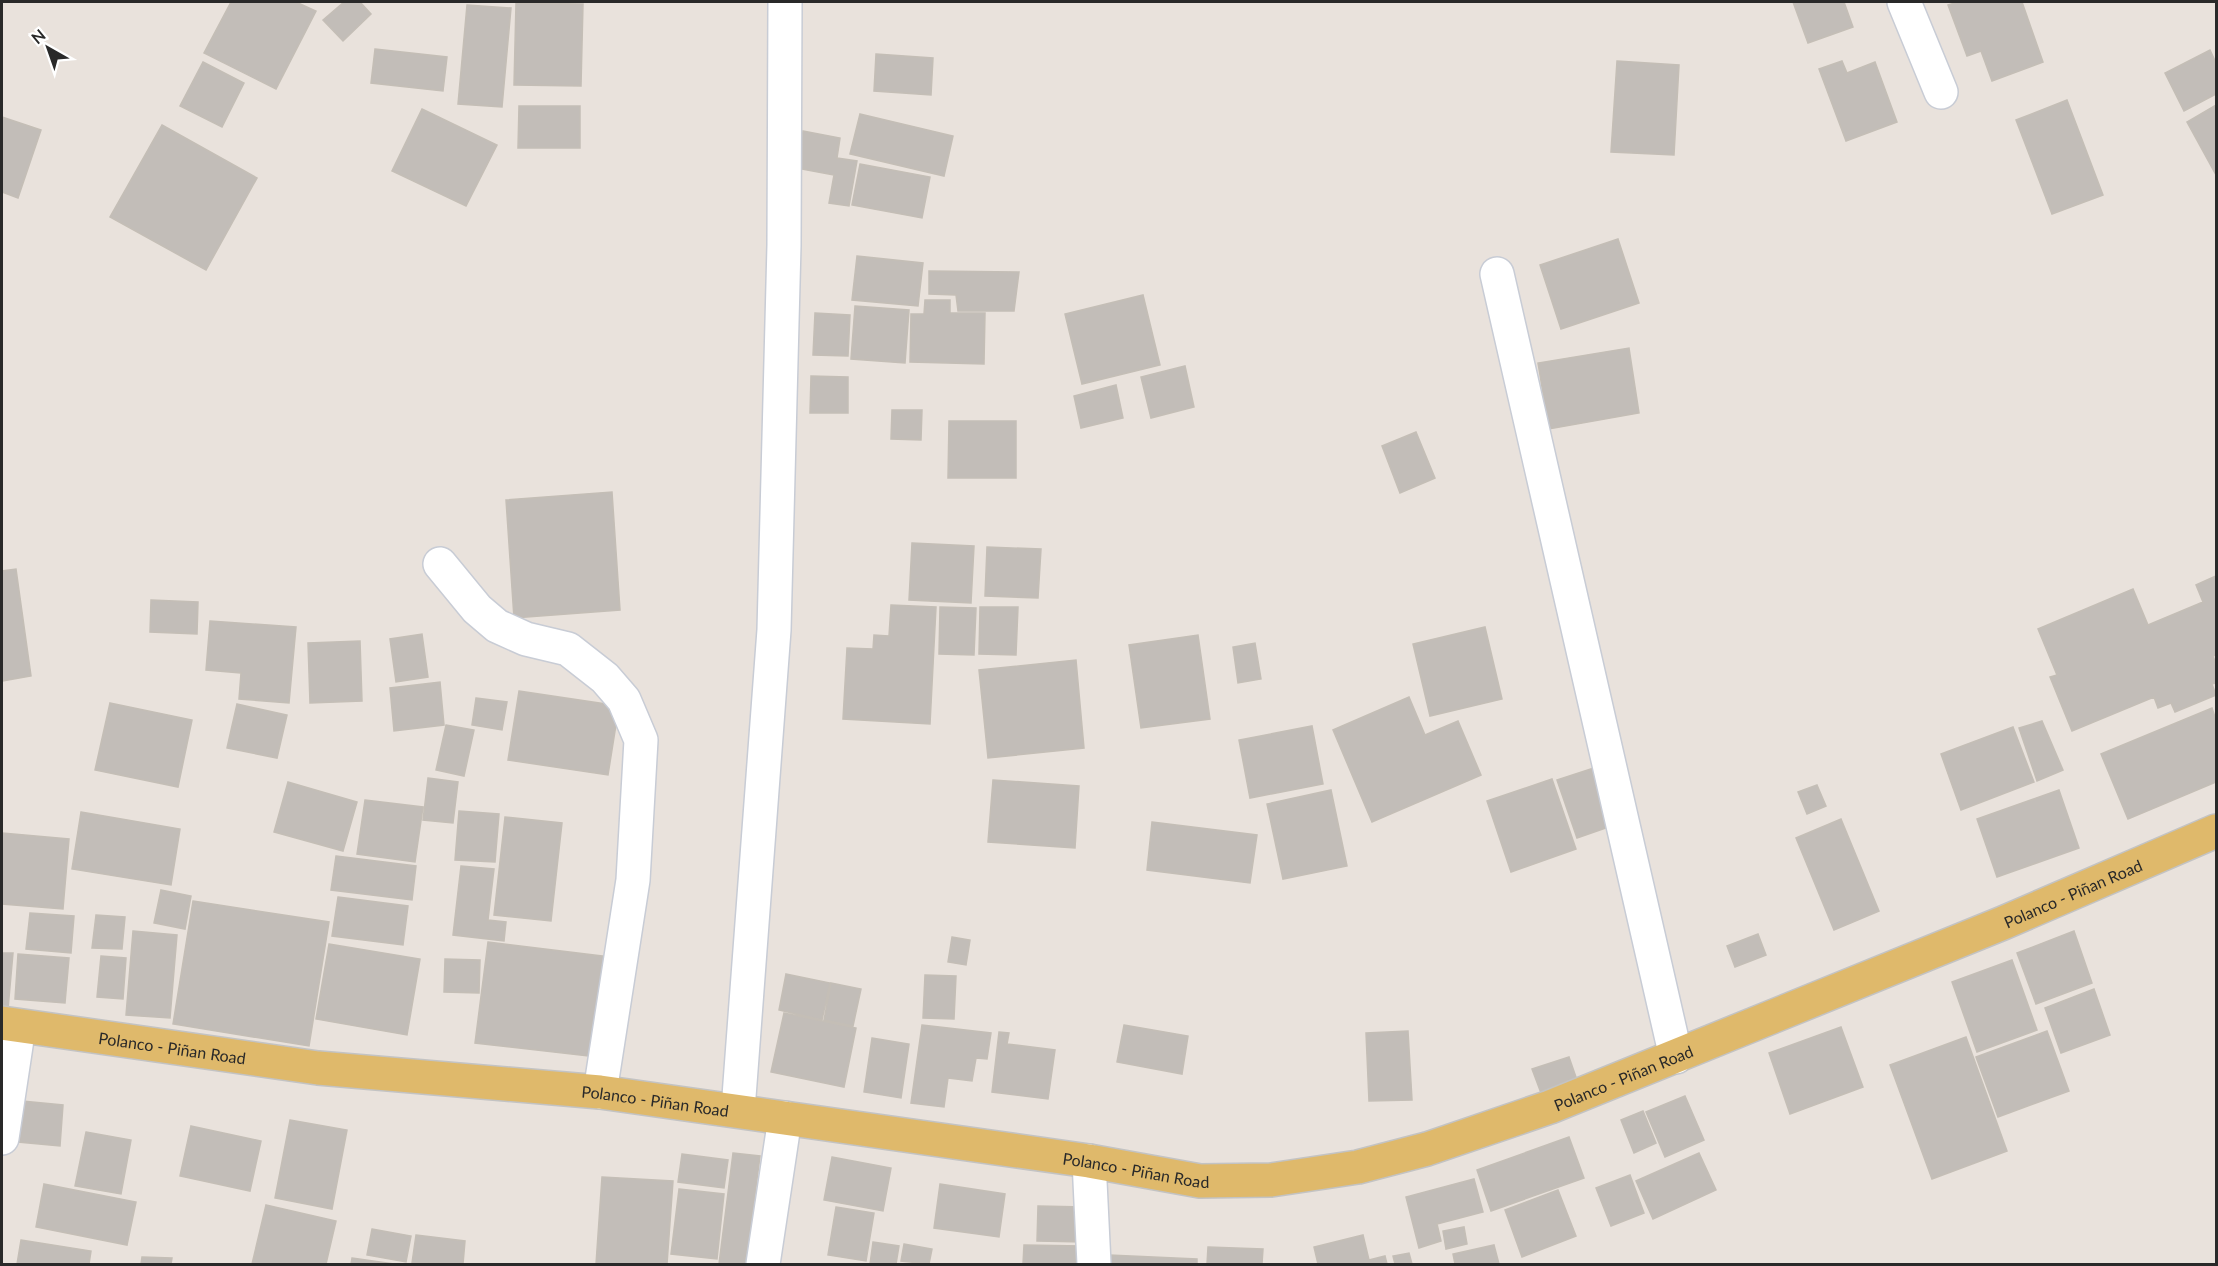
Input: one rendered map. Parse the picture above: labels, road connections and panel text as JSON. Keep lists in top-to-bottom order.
{
  "streets": {
    "main road": ["Polanco - Piñan Road"]
  },
  "north": "top left"
}
